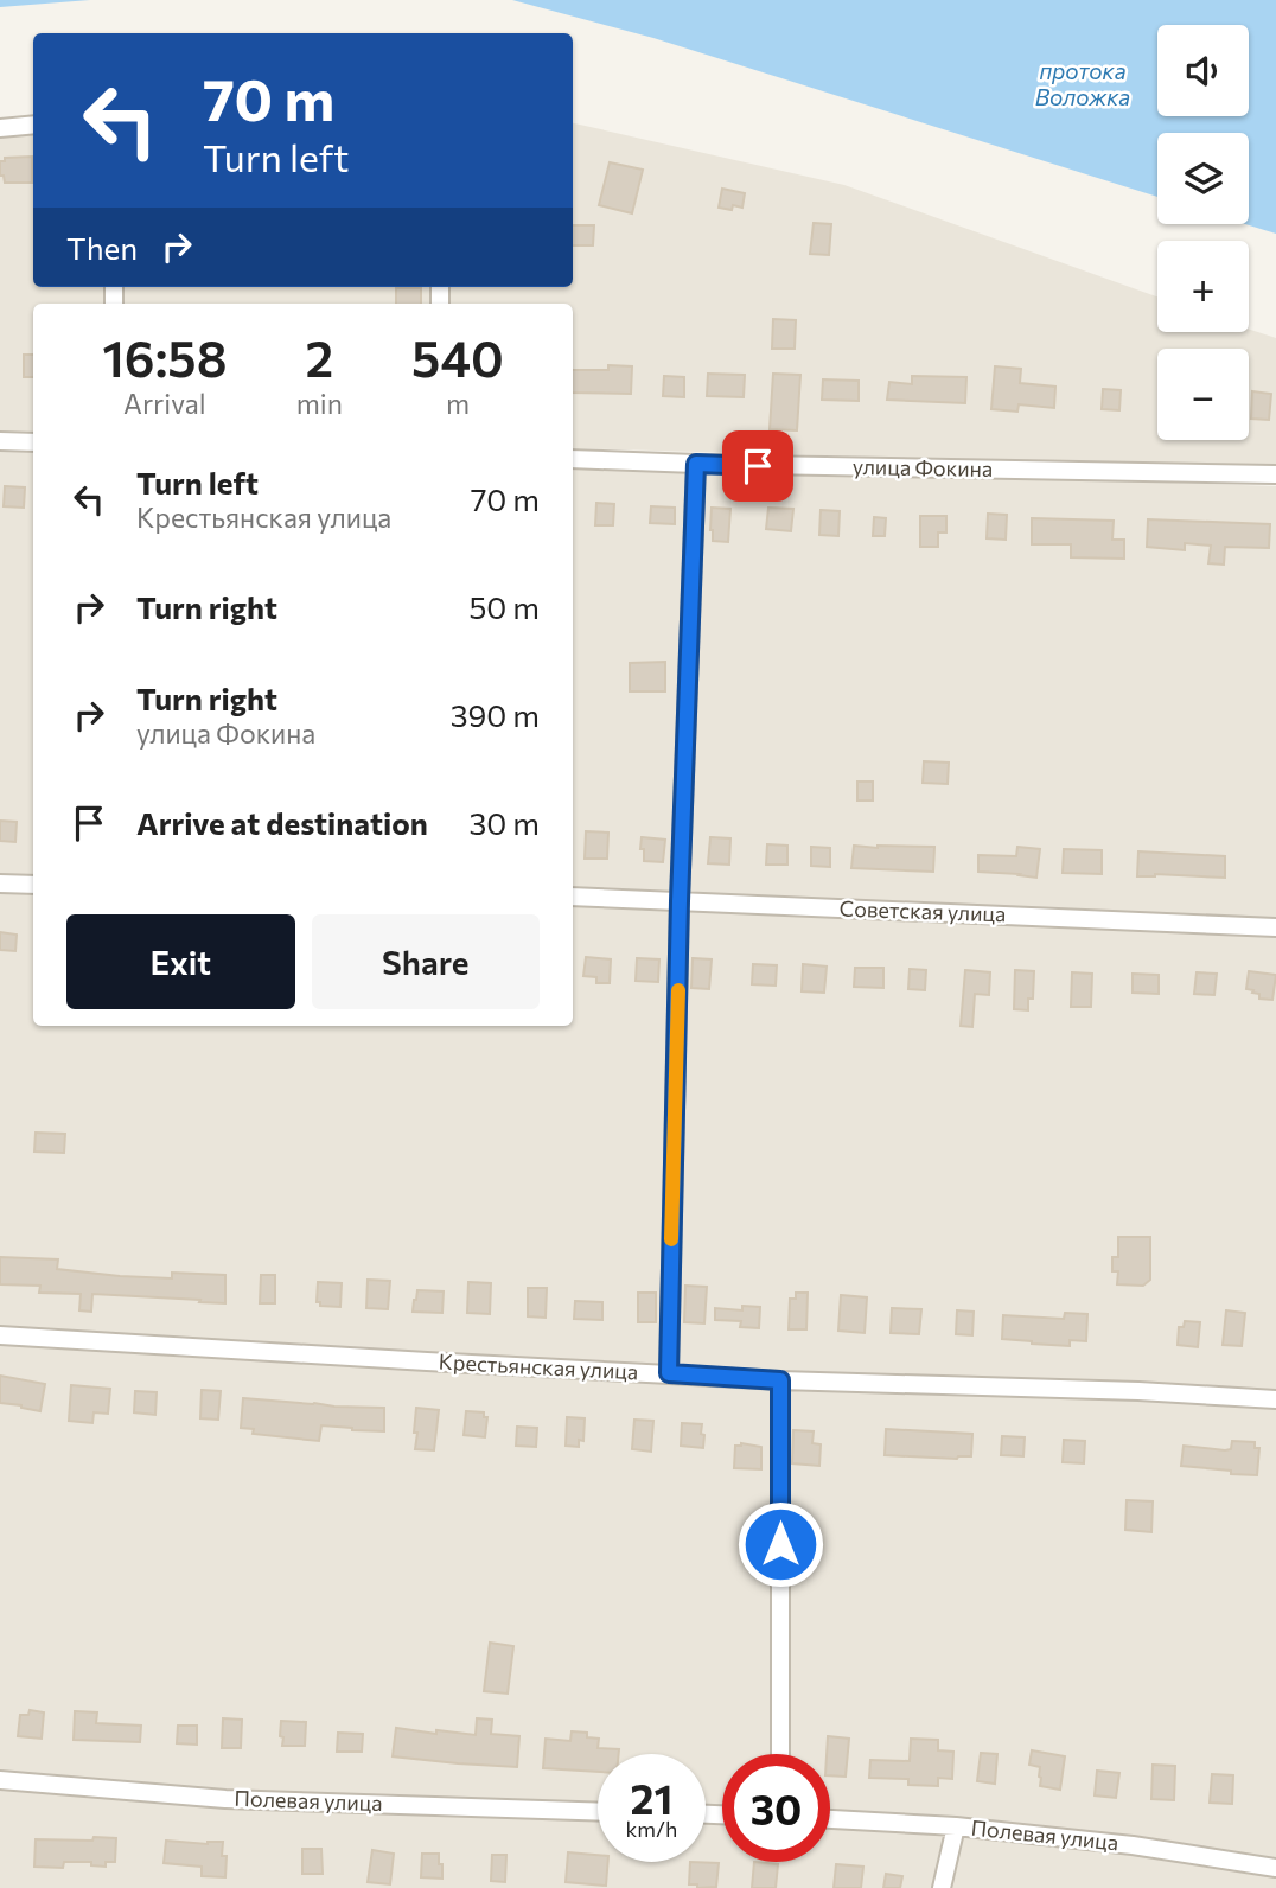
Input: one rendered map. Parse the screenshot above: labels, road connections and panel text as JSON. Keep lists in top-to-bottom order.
{
  "streets": {
    "street": [
      "улица Фокина",
      "Советская улица",
      "Крестьянская улица",
      "Полевая улица"
    ]
  },
  "water": ["протока Воложка"],
  "page": {
    "map_buttons": ["+", "−"],
    "turn": ["70 m", "Turn left"],
    "then": "Then",
    "eta": [
      "16:58",
      "Arrival",
      "2",
      "min",
      "540",
      "m"
    ],
    "list": [
      {
        "name": "Turn left",
        "note": "Крестьянская улица",
        "value": "70 m"
      },
      {
        "name": "Turn right",
        "value": "50 m"
      },
      {
        "name": "Turn right",
        "note": "улица Фокина",
        "value": "390 m"
      },
      {
        "name": "Arrive at destination",
        "value": "30 m"
      }
    ],
    "buttons": ["Exit", "Share"],
    "speed": "21 km/h",
    "limit": "30"
  }
}
